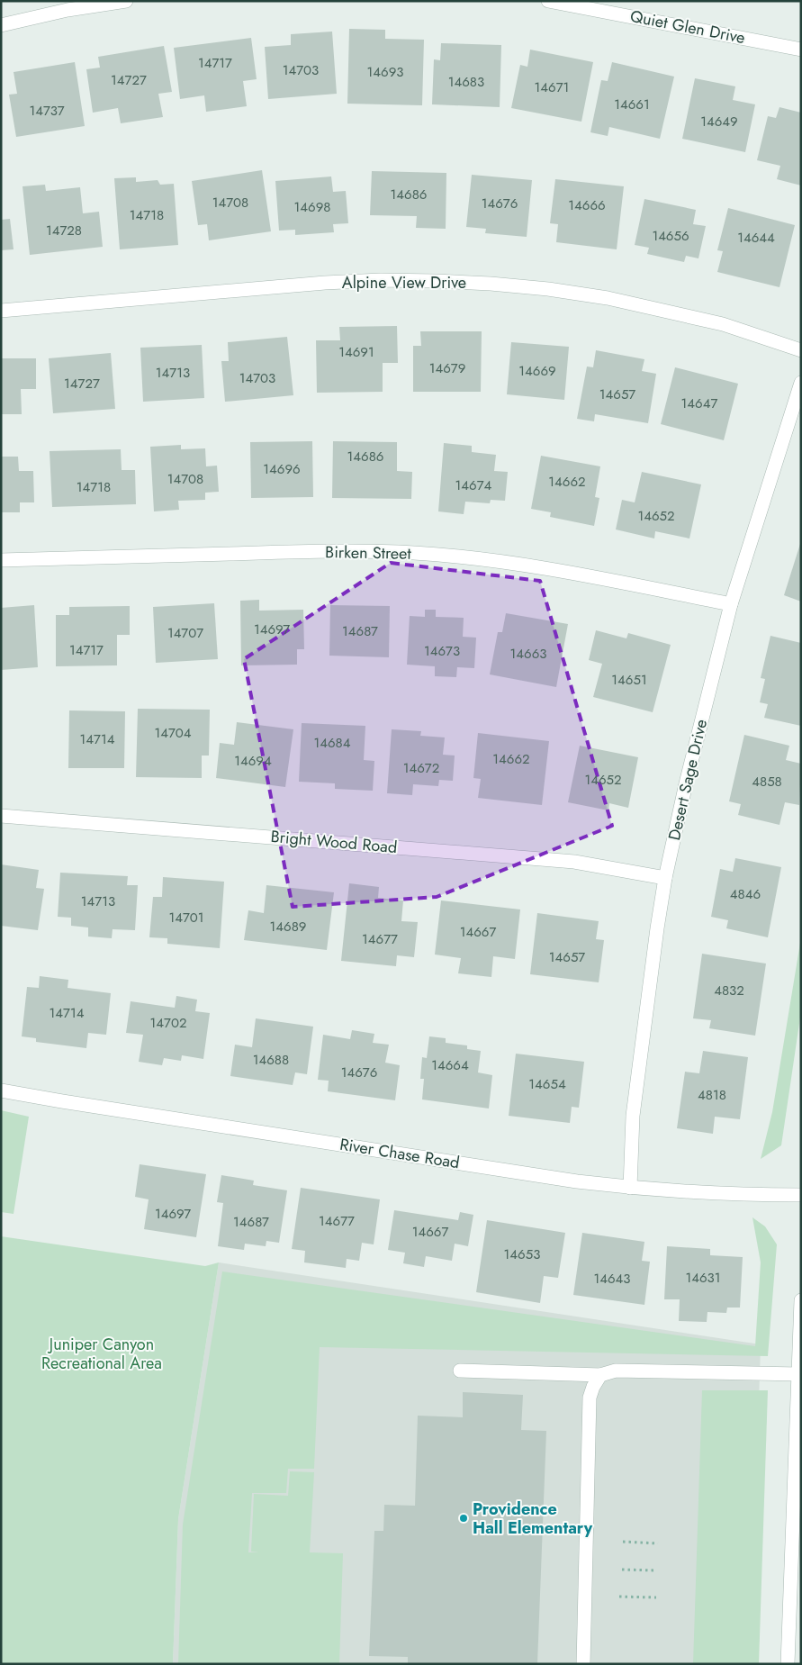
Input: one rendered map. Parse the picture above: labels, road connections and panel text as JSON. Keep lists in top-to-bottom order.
{
  "streets": {
    "street": [
      "Quiet Glen Drive",
      "Alpine View Drive",
      "Birken Street",
      "Desert Sage Drive",
      "Bright Wood Road",
      "River Chase Road"
    ]
  },
  "crossings": [
    ["Birken Street", "Desert Sage Drive"],
    ["Desert Sage Drive", "Bright Wood Road"],
    ["Desert Sage Drive", "River Chase Road"]
  ],
  "parks": ["Juniper Canyon Recreational Area"],
  "places": ["Providence Hall Elementary"],
  "house_numbers": [
    "14717",
    "14703",
    "14693",
    "14727",
    "14683",
    "14671",
    "14661",
    "14737",
    "14649",
    "14686",
    "14708",
    "14676",
    "14666",
    "14698",
    "14718",
    "14728",
    "14656",
    "14644",
    "14691",
    "14679",
    "14669",
    "14713",
    "14703",
    "14727",
    "14657",
    "14647",
    "14686",
    "14696",
    "14708",
    "14662",
    "14674",
    "14718",
    "14652",
    "14697",
    "14687",
    "14707",
    "14717",
    "14673",
    "14663",
    "14651",
    "14704",
    "14714",
    "14684",
    "14662",
    "14694",
    "14672",
    "14652",
    "4858",
    "4846",
    "14713",
    "14701",
    "14689",
    "14667",
    "14677",
    "14657",
    "4832",
    "14714",
    "14702",
    "14688",
    "14664",
    "14676",
    "14654",
    "4818",
    "14697",
    "14677",
    "14687",
    "14667",
    "14653",
    "14631",
    "14643"
  ]
}
